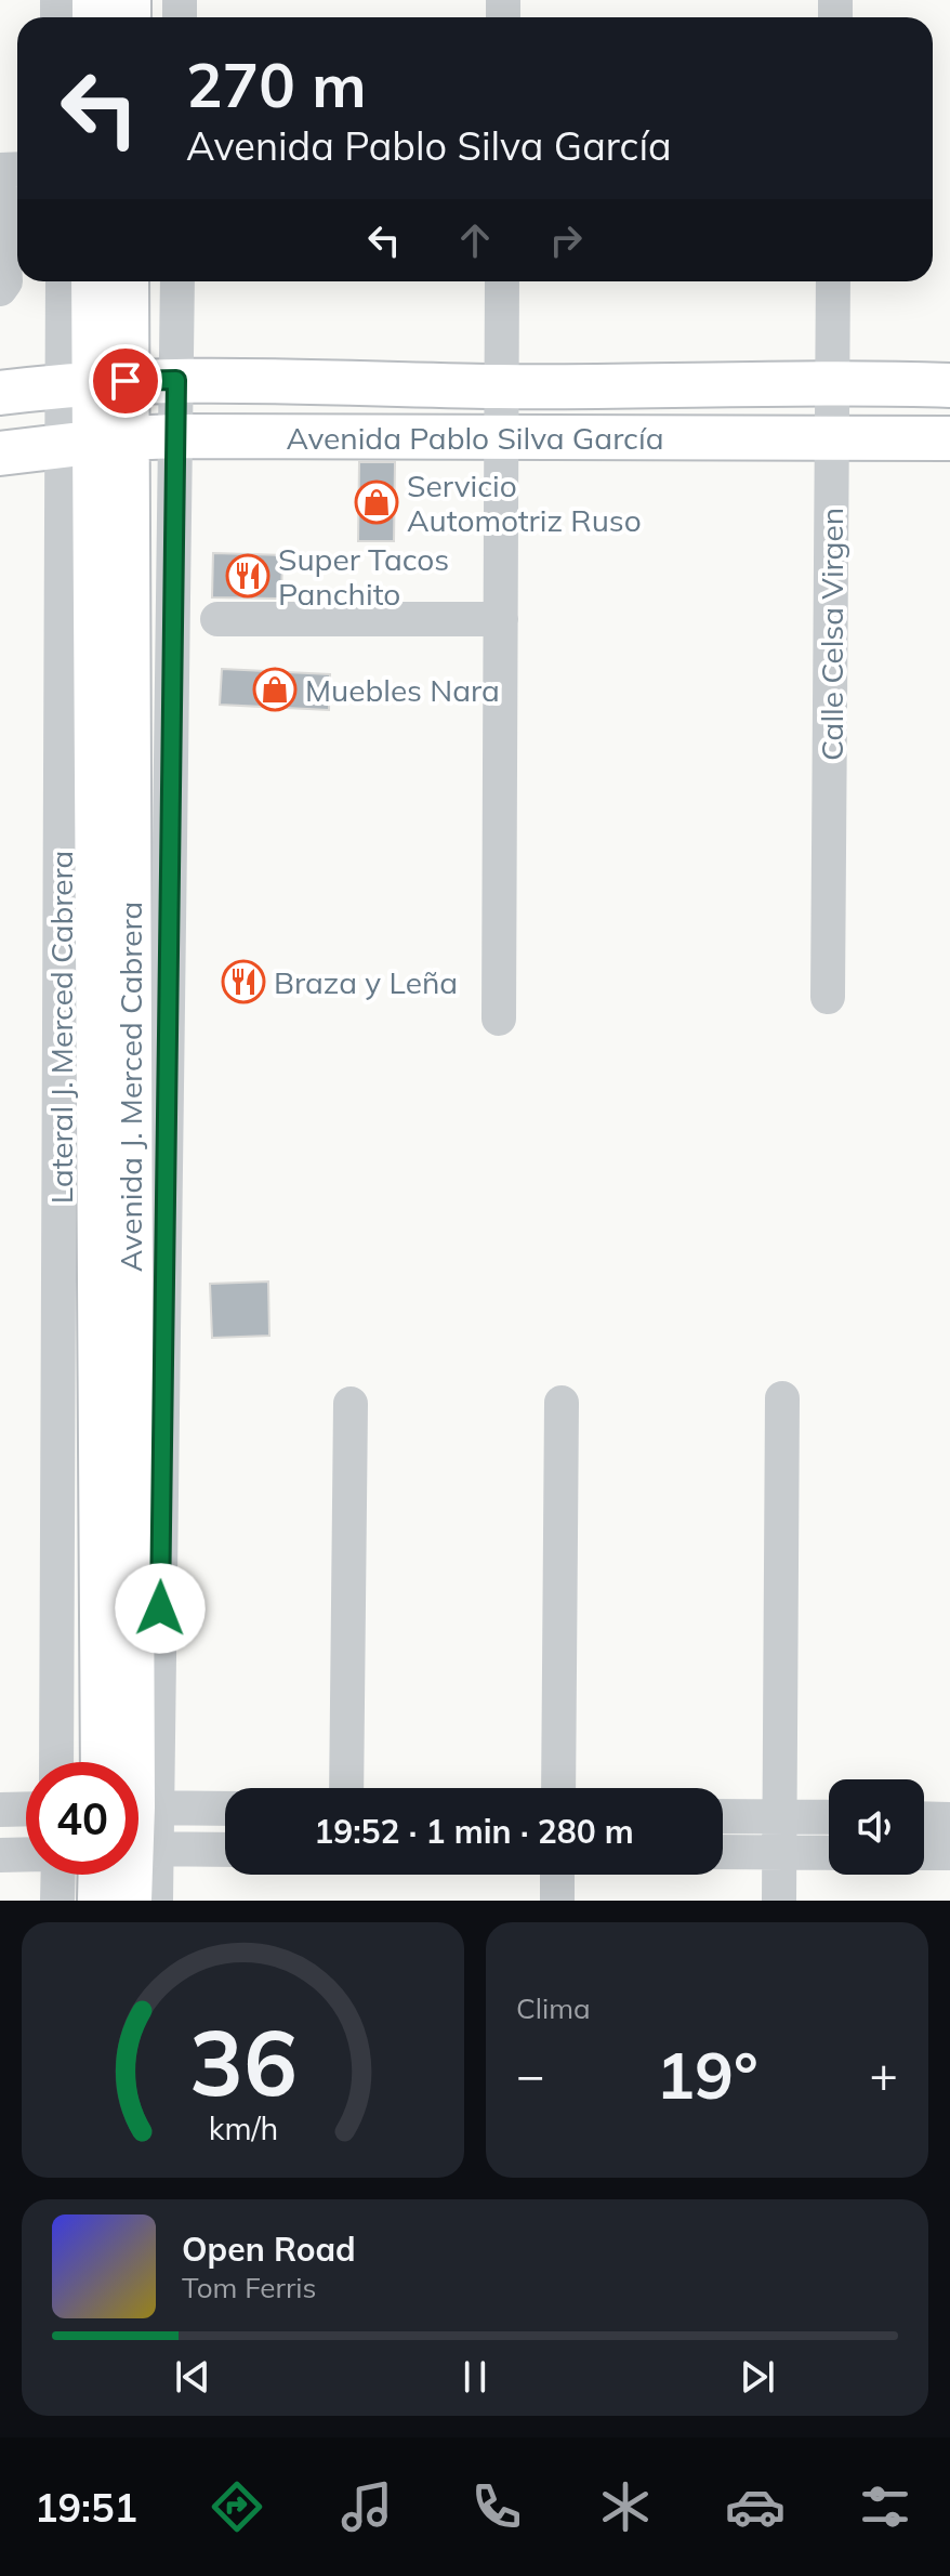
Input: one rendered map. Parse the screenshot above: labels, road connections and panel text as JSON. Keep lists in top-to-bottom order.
{
  "streets": {
    "main road": ["Avenida Pablo Silva García", "Avenida J. Merced Cabrera"],
    "street": ["Calle Celsa Virgen", "Lateral J. Merced Cabrera"]
  },
  "crossings": [
    ["Avenida Pablo Silva García", "Calle Celsa Virgen"],
    ["Avenida Pablo Silva García", "Lateral J. Merced Cabrera"],
    ["Avenida Pablo Silva García", "Avenida J. Merced Cabrera"],
    ["Lateral J. Merced Cabrera", "Avenida J. Merced Cabrera"]
  ],
  "places": {
    "shop": ["Servicio Automotriz Ruso", "Muebles Nara"],
    "restaurant": ["Super Tacos Panchito", "Braza y Leña"]
  },
  "page": {
    "turn": ["270 m", "Avenida Pablo Silva García"],
    "limit": "40",
    "trip": "19:52 · 1 min · 280 m",
    "tile": "Clima",
    "heat": ["−", "19°", "+"],
    "song": ["Open Road", "Tom Ferris"],
    "tabs": "19:51",
    "gauge": ["36", "km/h"]
  }
}
